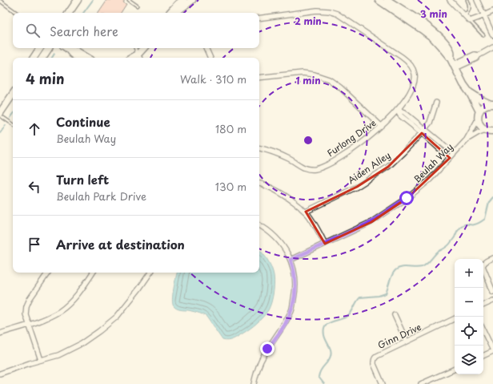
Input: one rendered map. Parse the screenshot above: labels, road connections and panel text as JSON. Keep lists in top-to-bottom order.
{
  "streets": {
    "street": [
      "Furlong Drive",
      "Beulah Way",
      "Aiden Alley",
      "Ginn Drive"
    ]
  },
  "page": {
    "search": "Search here",
    "heading": ["4 min", "Walk · 310 m"],
    "list": [
      ["Continue", "Beulah Way", "180 m"],
      ["Turn left", "Beulah Park Drive", "130 m"],
      "Arrive at destination"
    ],
    "map_buttons": ["+", "−"]
  },
  "rings": ["3 min", "2 min", "1 min"]
}
